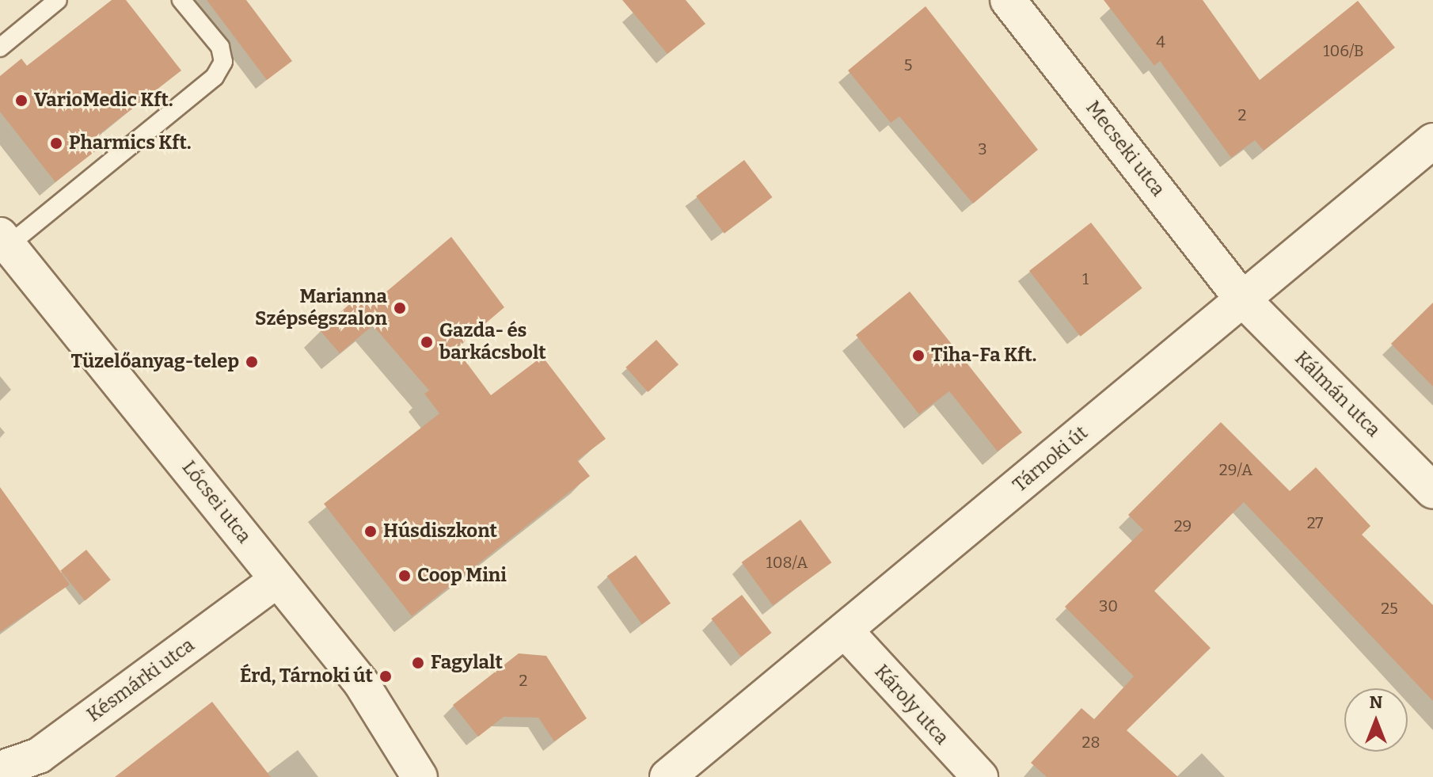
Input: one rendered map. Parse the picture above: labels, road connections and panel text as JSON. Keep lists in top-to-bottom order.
{
  "streets": {
    "street": [
      "Mecseki utca",
      "Kálmán utca",
      "Tárnoki út",
      "Lőcsei utca",
      "Késmárki utca",
      "Károly utca"
    ]
  },
  "crossings": [
    ["Mecseki utca", "Kálmán utca"],
    ["Mecseki utca", "Tárnoki út"],
    ["Kálmán utca", "Tárnoki út"],
    ["Tárnoki út", "Károly utca"],
    ["Lőcsei utca", "Késmárki utca"]
  ],
  "places": [
    "VarioMedic Kft.",
    "Pharmics Kft.",
    "Marianna Szépségszalon",
    "Gazda- és barkácsbolt",
    "Tiha-Fa Kft.",
    "Tüzelőanyag-telep",
    "Húsdiszkont",
    "Coop Mini",
    "Fagylalt",
    "Érd, Tárnoki út"
  ],
  "house_numbers": [
    "4",
    "106/B",
    "5",
    "2",
    "3",
    "1",
    "29/A",
    "27",
    "29",
    "108/A",
    "30",
    "25",
    "2",
    "28"
  ],
  "north": "top"
}
